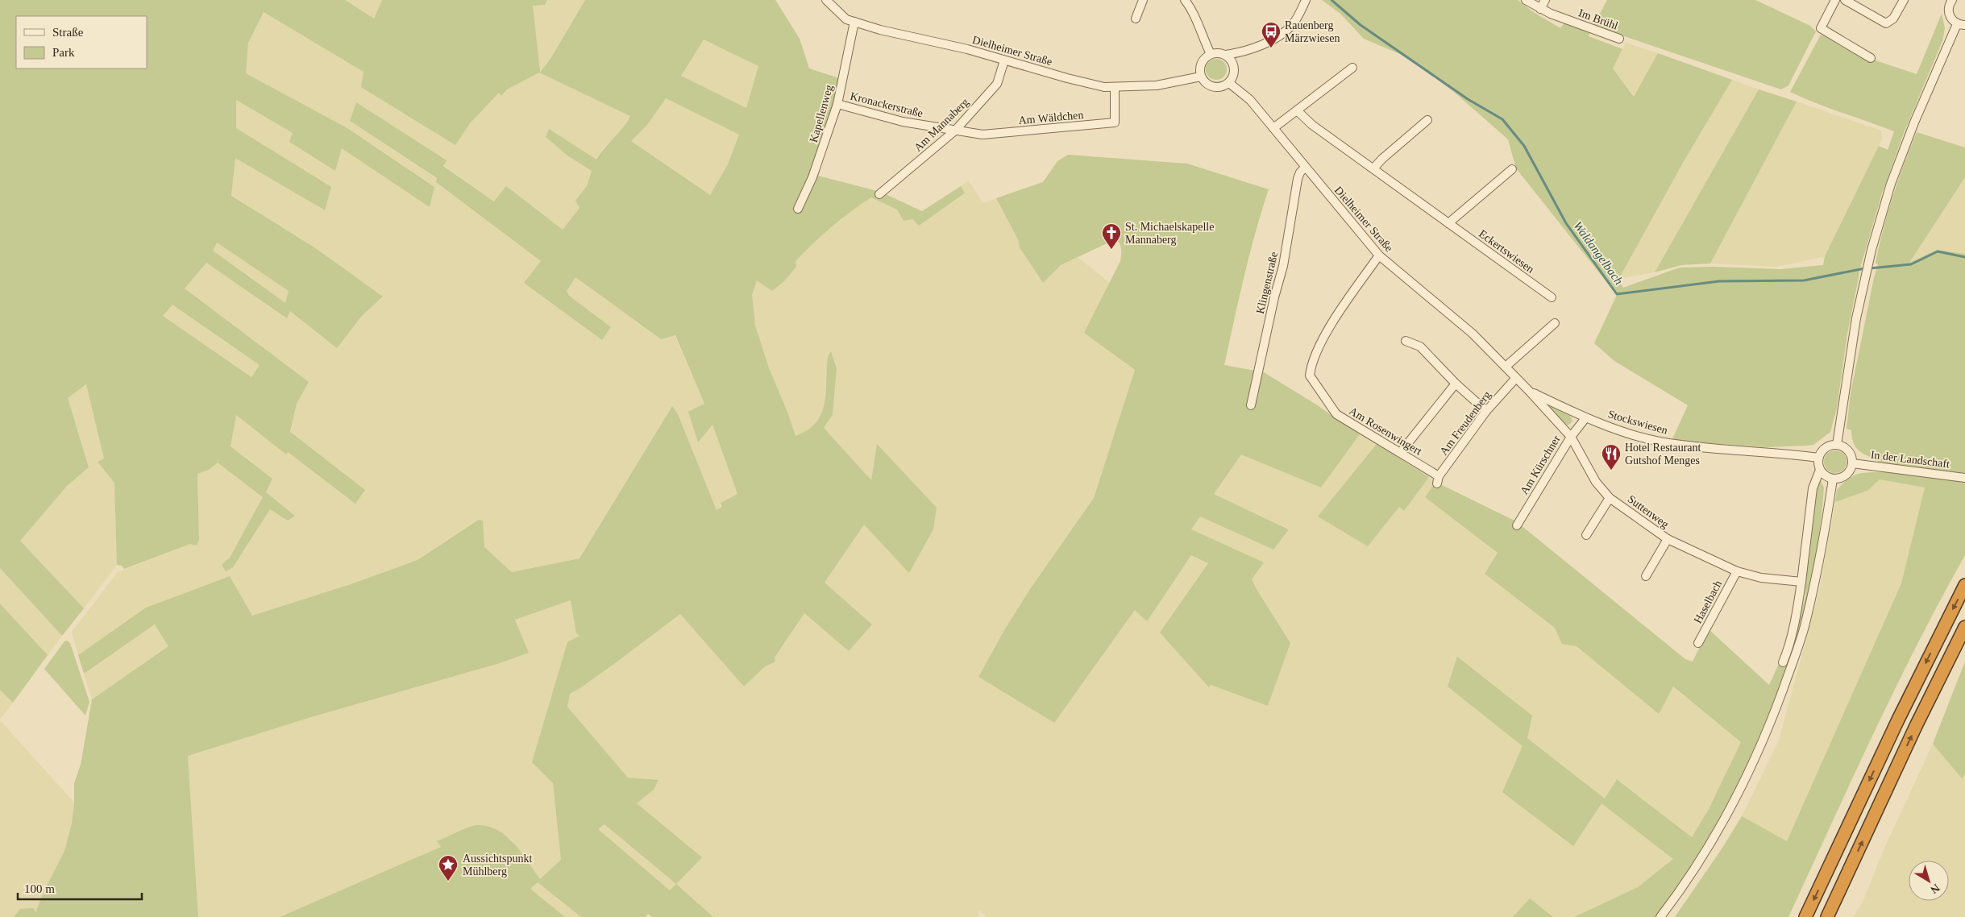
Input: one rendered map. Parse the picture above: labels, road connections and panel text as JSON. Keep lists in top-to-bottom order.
{
  "streets": {
    "street": [
      "Im Brühl",
      "Dielheimer Straße",
      "Kronackerstraße",
      "Kapellenweg",
      "Am Wäldchen",
      "Am Mannaberg",
      "Eckertswiesen",
      "Klingenstraße",
      "Stockswiesen",
      "Am Freudenberg",
      "Am Rosenwingert",
      "In der Landschaft",
      "Am Kürschner",
      "Suttenweg",
      "Haselbach"
    ]
  },
  "crossings": [
    ["Dielheimer Straße", "Kapellenweg"],
    ["Dielheimer Straße", "Am Wäldchen"],
    ["Dielheimer Straße", "Am Mannaberg"],
    ["Dielheimer Straße", "Klingenstraße"],
    ["Dielheimer Straße", "Stockswiesen"],
    ["Dielheimer Straße", "Am Freudenberg"],
    ["Dielheimer Straße", "Am Rosenwingert"],
    ["Dielheimer Straße", "Suttenweg"],
    ["Kronackerstraße", "Kapellenweg"],
    ["Kronackerstraße", "Am Wäldchen"],
    ["Kronackerstraße", "Am Mannaberg"],
    ["Am Wäldchen", "Am Mannaberg"],
    ["Stockswiesen", "In der Landschaft"],
    ["Stockswiesen", "Am Kürschner"],
    ["Stockswiesen", "Suttenweg"],
    ["Am Freudenberg", "Am Rosenwingert"],
    ["Am Kürschner", "Suttenweg"],
    ["Suttenweg", "Haselbach"]
  ],
  "water": ["Waldangelbach"],
  "places": {
    "bus stop": ["Rauenberg Märzwiesen"],
    "church": ["St. Michaelskapelle Mannaberg"],
    "restaurant": ["Hotel Restaurant Gutshof Menges"],
    "place": ["Aussichtspunkt Mühlberg"]
  },
  "legend": ["Straße", "Park"],
  "scale_bar": "100 m",
  "north": "bottom right"
}
